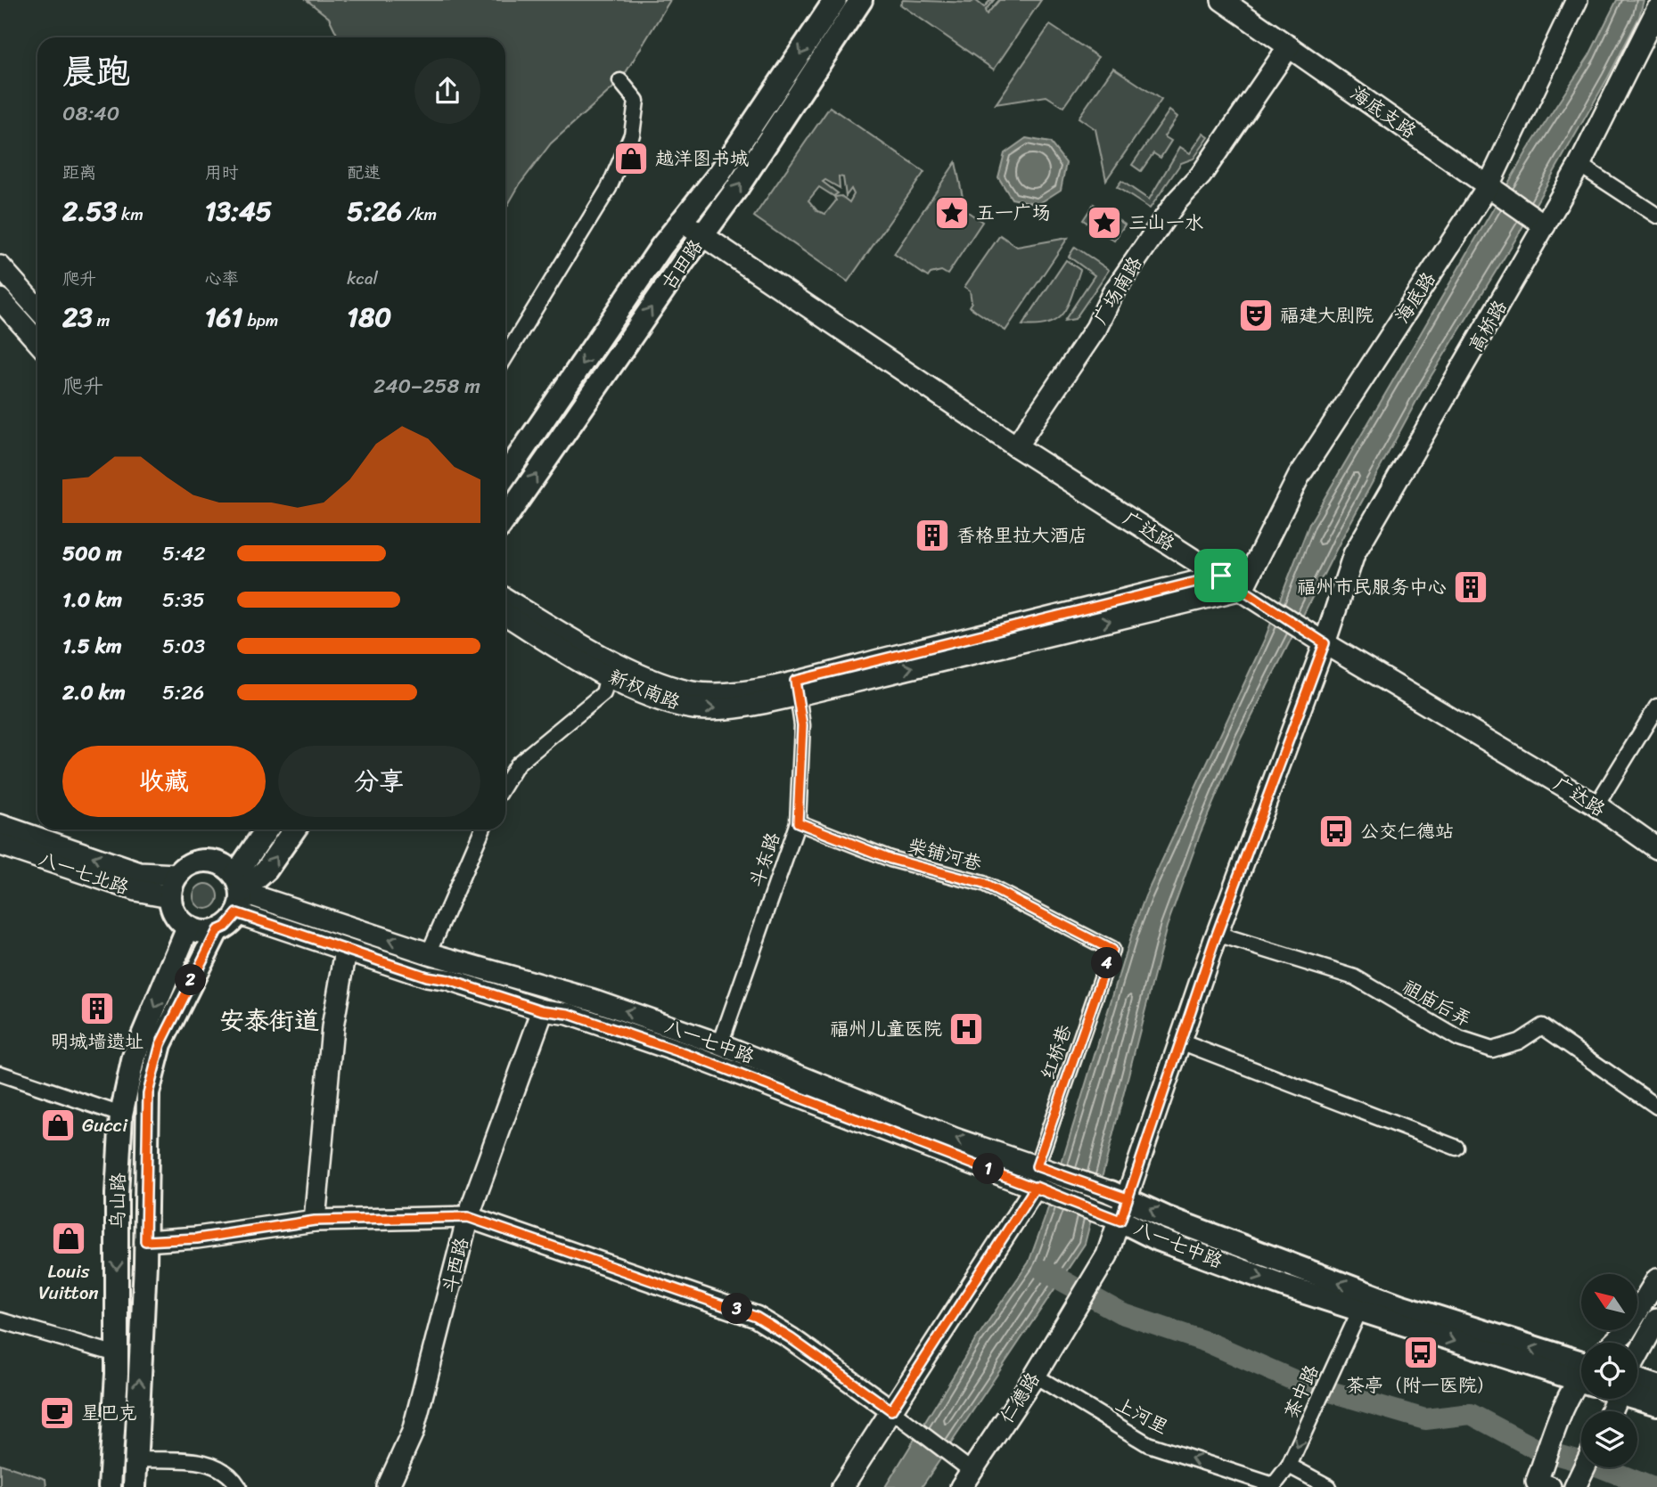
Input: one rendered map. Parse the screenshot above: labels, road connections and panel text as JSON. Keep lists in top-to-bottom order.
{
  "streets": {
    "main road": ["古田路", "八一七中路", "乌山路"],
    "street": [
      "海底支路",
      "广场南路",
      "海底路",
      "高桥路",
      "广达路",
      "新权南路",
      "柴铺河巷",
      "斗东路",
      "八一七北路",
      "祖庙后弄",
      "红桥巷",
      "斗西路",
      "茶中路",
      "仁德路",
      "上河里"
    ]
  },
  "crossings": [
    ["海底支路", "广场南路"],
    ["海底支路", "海底路"],
    ["海底支路", "高桥路"],
    ["古田路", "广达路"],
    ["广场南路", "广达路"],
    ["海底路", "广达路"],
    ["海底路", "新权南路"],
    ["高桥路", "广达路"],
    ["广达路", "新权南路"],
    ["新权南路", "斗东路"],
    ["柴铺河巷", "斗东路"],
    ["柴铺河巷", "红桥巷"],
    ["斗东路", "八一七中路"],
    ["八一七北路", "八一七中路"],
    ["八一七北路", "乌山路"],
    ["八一七中路", "红桥巷"],
    ["八一七中路", "乌山路"],
    ["八一七中路", "斗西路"],
    ["八一七中路", "茶中路"],
    ["八一七中路", "仁德路"],
    ["茶中路", "上河里"],
    ["仁德路", "上河里"]
  ],
  "one_way": ["茶中路", "上河里"],
  "districts": ["安泰街道"],
  "places": {
    "shop": ["越洋图书城", "Gucci", "Louis Vuitton"],
    "place": ["五一广场", "三山一水"],
    "theatre": ["福建大剧院"],
    "building": ["香格里拉大酒店", "福州市民服务中心", "明城墙遗址"],
    "bus stop": ["公交仁德站", "茶亭（附一医院）"],
    "hospital": ["福州儿童医院"],
    "cafe": ["星巴克"]
  },
  "north": "top left",
  "page": {
    "heading": ["晨跑", "08:40"],
    "stats": [
      ["距离", "2.53 km"],
      ["用时", "13:45"],
      ["配速", "5:26 /km"],
      ["爬升", "23 m"],
      ["心率", "161 bpm"],
      ["kcal", "180"]
    ],
    "chart": ["爬升", "240–258 m"],
    "list": [
      {
        "name": "500 m",
        "note": "5:42"
      },
      {
        "name": "1.0 km",
        "note": "5:35"
      },
      {
        "name": "1.5 km",
        "note": "5:03"
      },
      {
        "name": "2.0 km",
        "note": "5:26"
      }
    ],
    "buttons": ["收藏", "分享"],
    "pins": [
      "4",
      "2",
      "1",
      "3"
    ]
  }
}
